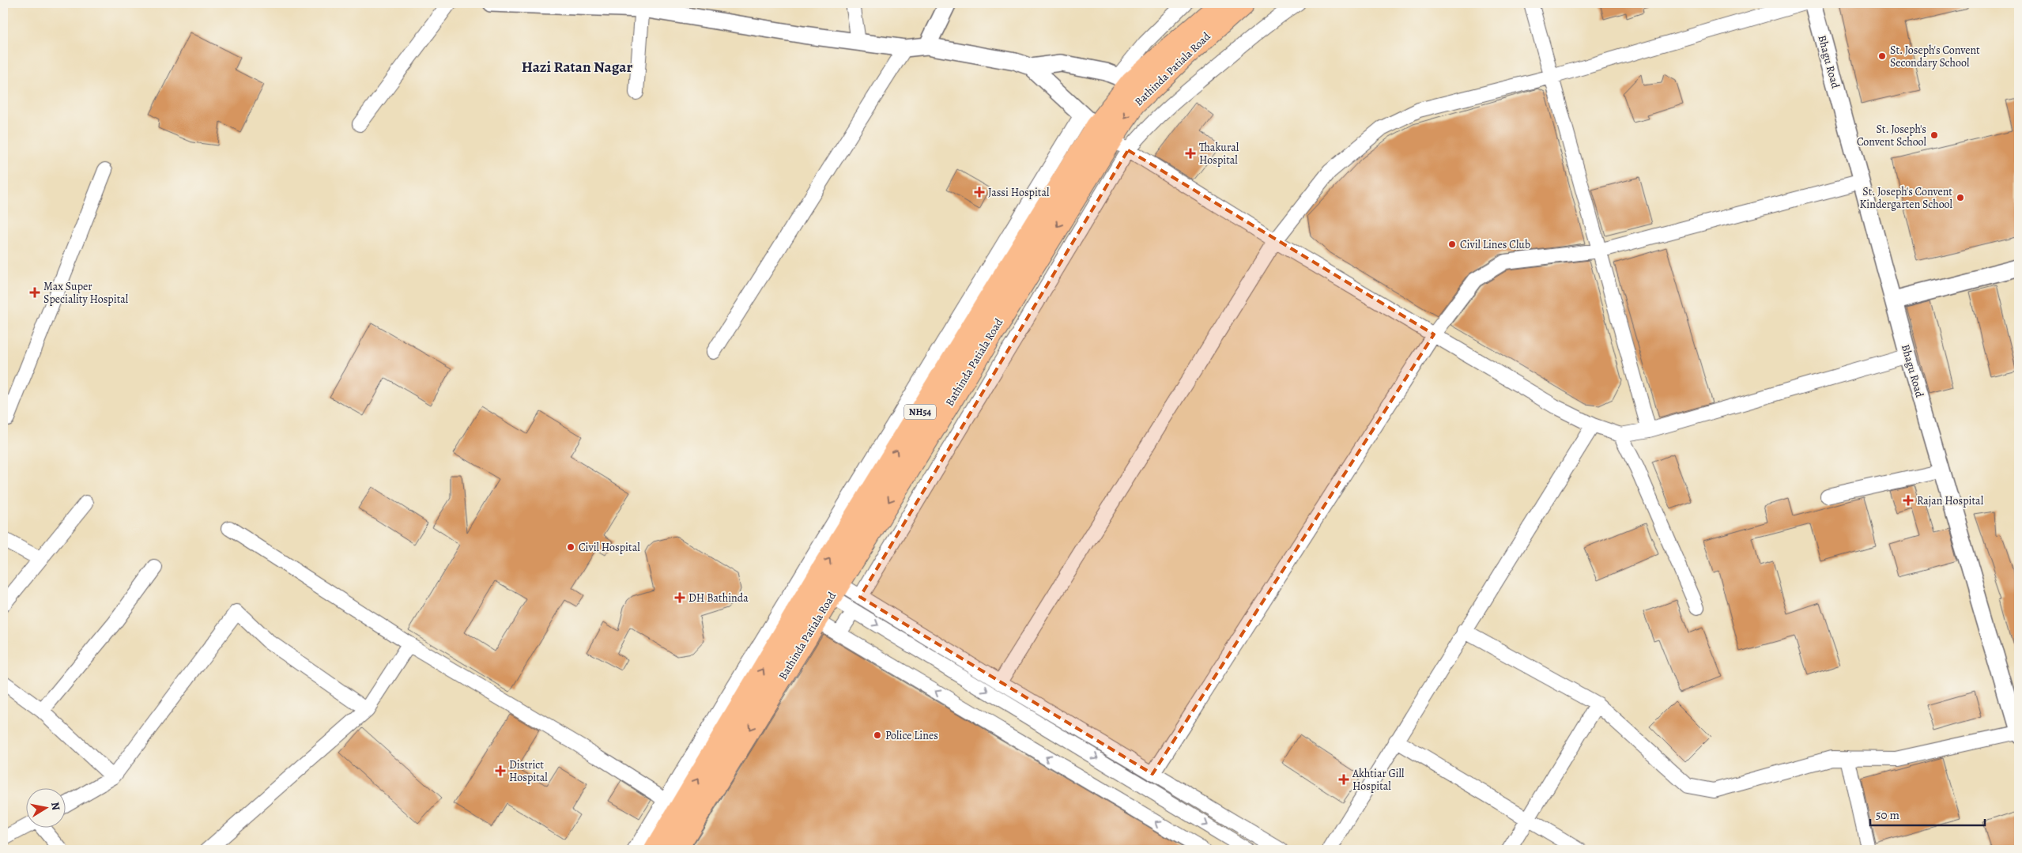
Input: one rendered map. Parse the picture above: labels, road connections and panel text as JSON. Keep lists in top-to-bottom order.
{
  "streets": {
    "highway": ["Bathinda Patiala Road", "NH54"],
    "street": ["Bhagu Road"]
  },
  "crossings": [
    ["Bathinda Patiala Road", "NH54"]
  ],
  "districts": ["Hazi Ratan Nagar"],
  "places": {
    "other": [
      "St. Joseph's Convent Secondary School",
      "St. Joseph's Convent School",
      "St. Joseph's Convent Kindergarten School",
      "Civil Lines Club",
      "Civil Hospital",
      "Police Lines"
    ],
    "health": [
      "Thakural Hospital",
      "Jassi Hospital",
      "Max Super Speciality Hospital",
      "Rajan Hospital",
      "DH Bathinda",
      "District Hospital",
      "Akhtiar Gill Hospital"
    ]
  },
  "scale_bar": "50 m",
  "north": "right"
}
